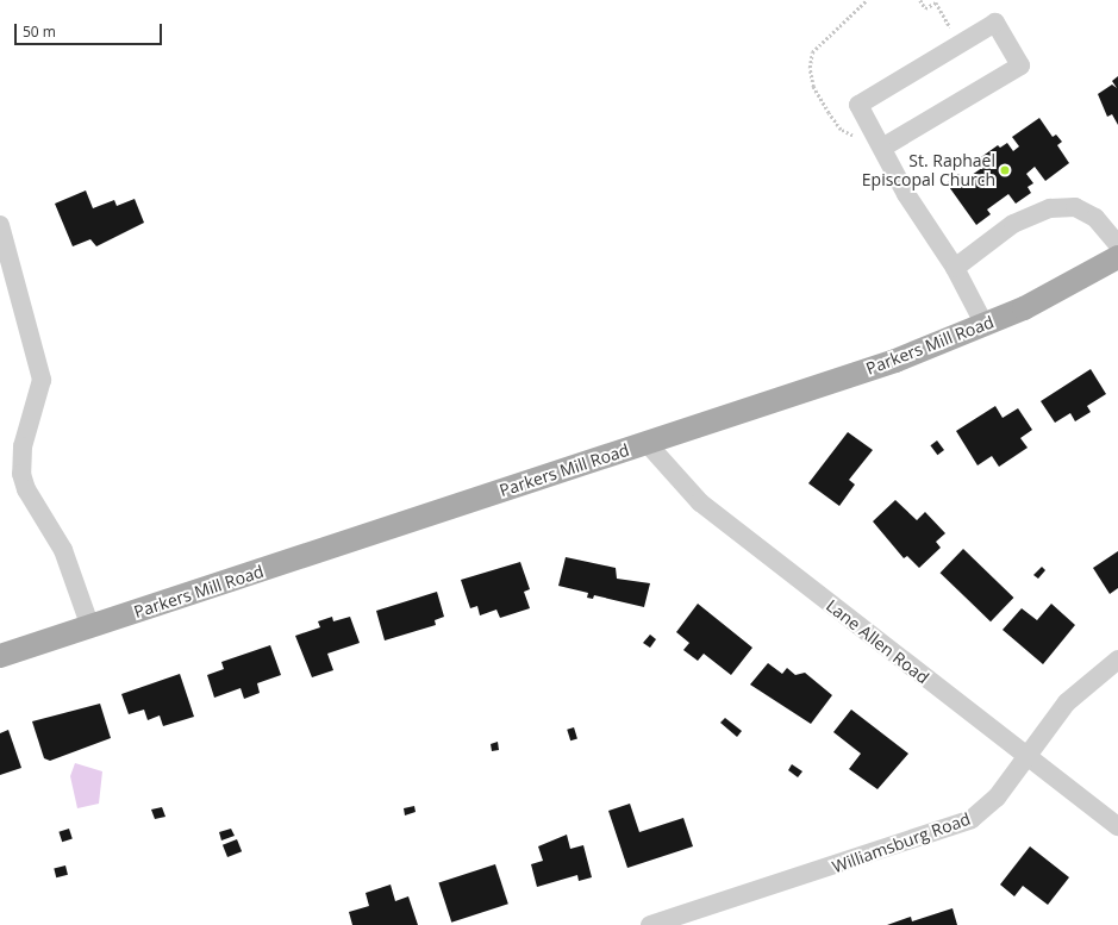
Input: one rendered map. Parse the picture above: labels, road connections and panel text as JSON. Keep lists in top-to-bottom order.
{
  "streets": {
    "main road": ["Parkers Mill Road"],
    "street": ["Lane Allen Road", "Williamsburg Road"]
  },
  "crossings": [
    ["Parkers Mill Road", "Lane Allen Road"],
    ["Lane Allen Road", "Williamsburg Road"]
  ],
  "places": ["St. Raphael Episcopal Church"],
  "scale_bar": "50 m"
}
